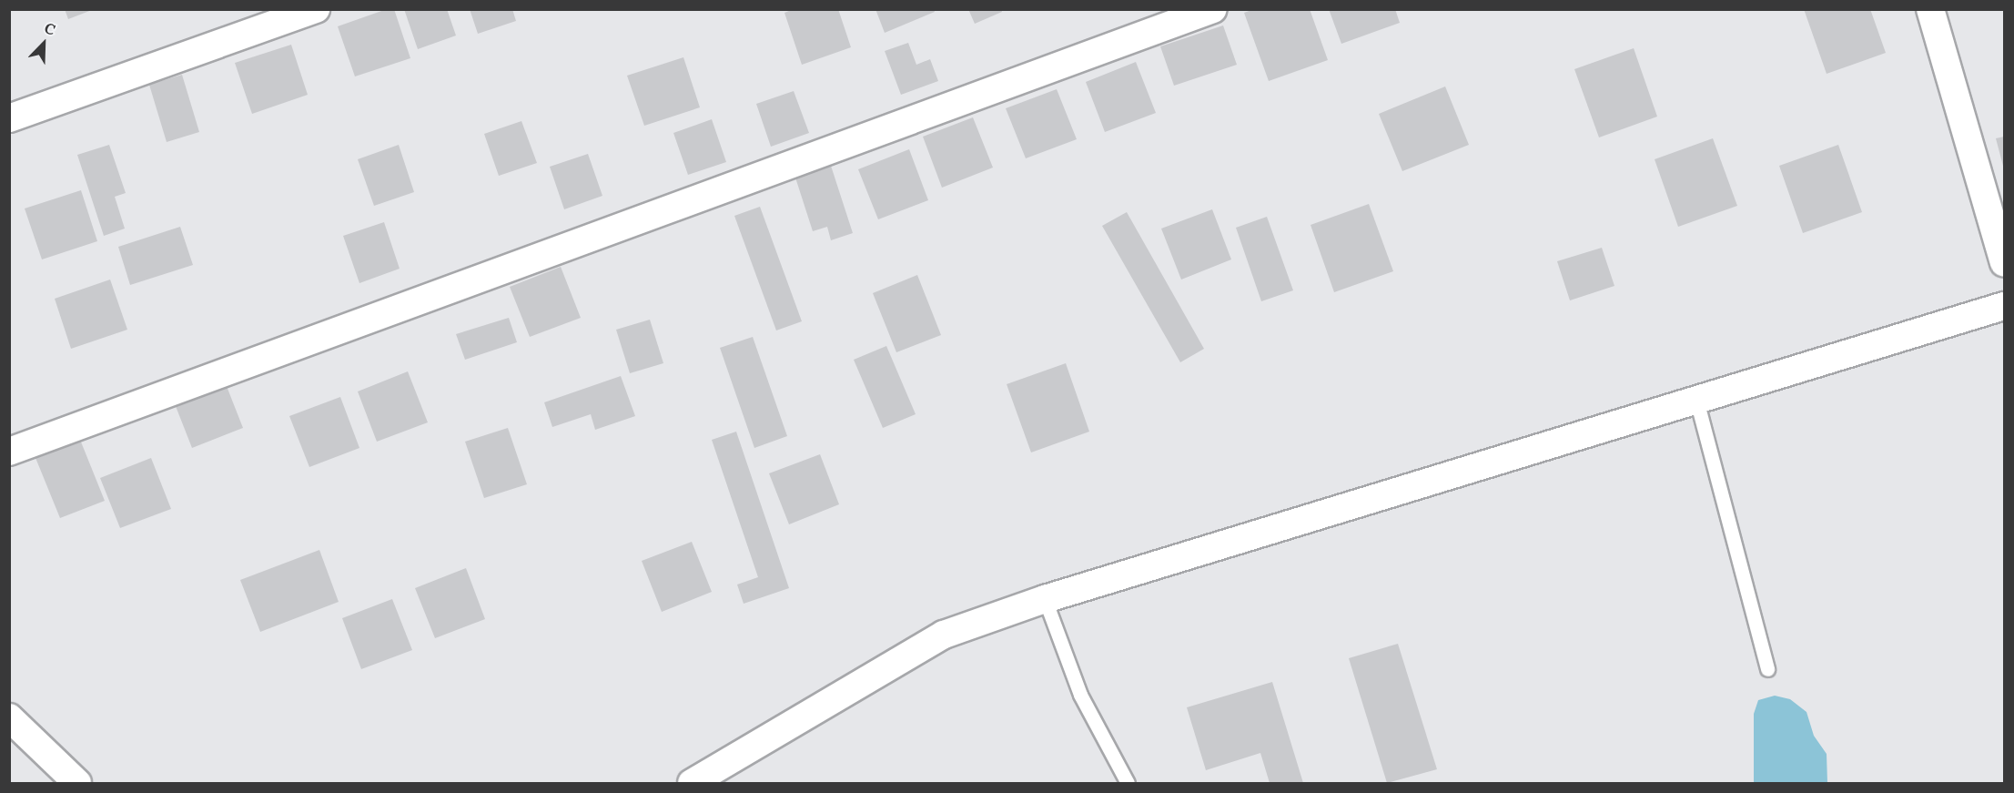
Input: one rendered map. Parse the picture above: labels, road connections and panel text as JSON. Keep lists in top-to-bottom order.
{
  "north": "top right"
}
